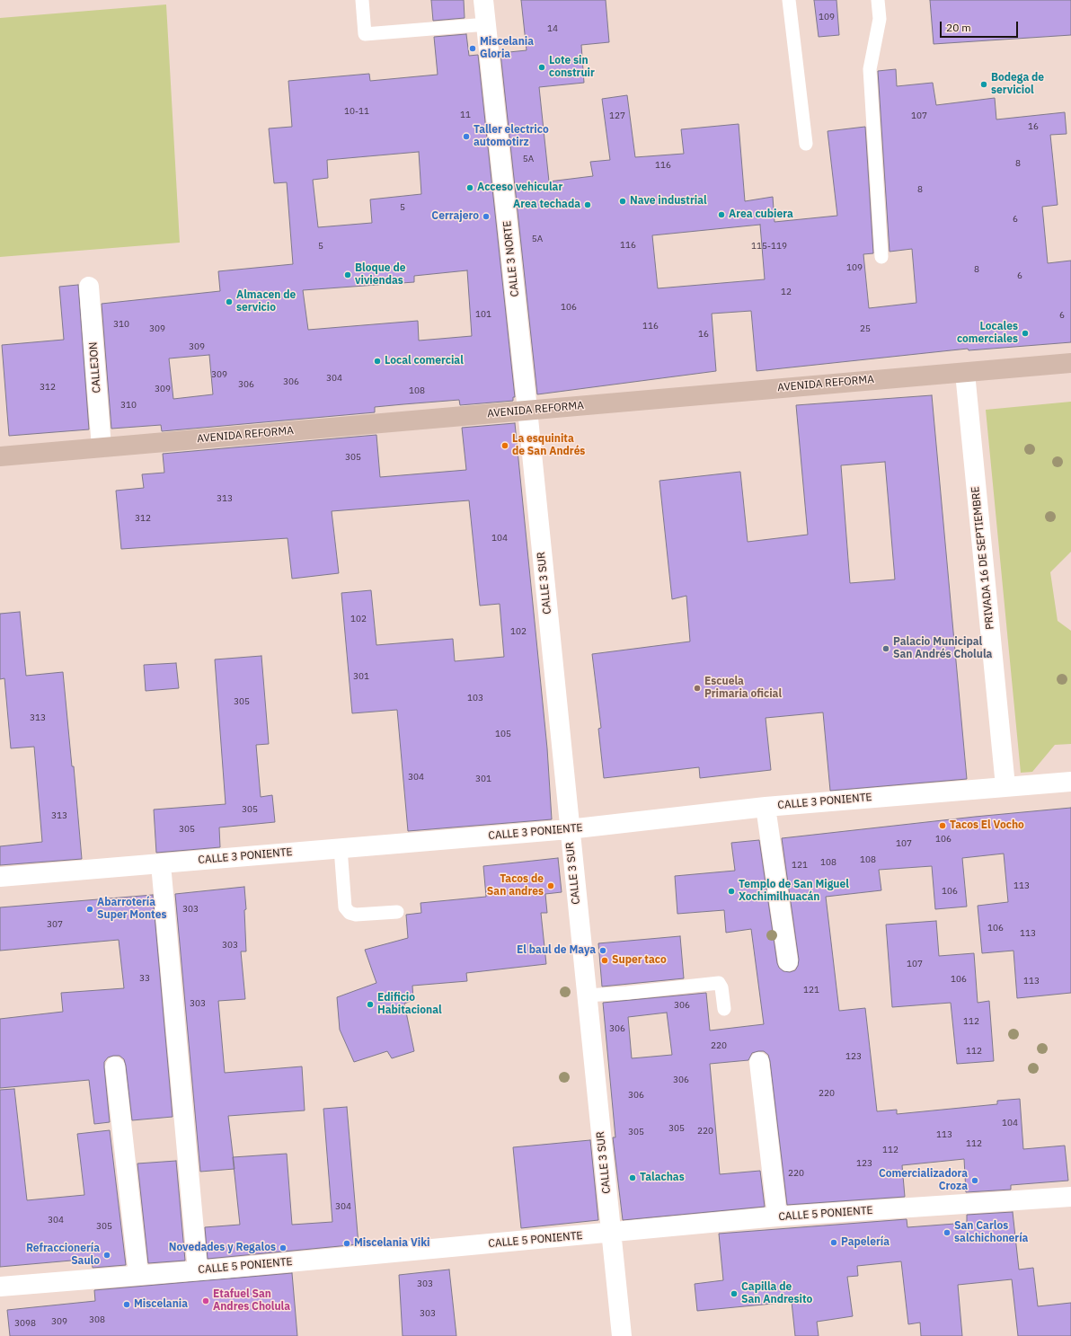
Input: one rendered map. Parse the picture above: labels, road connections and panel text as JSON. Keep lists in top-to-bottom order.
{
  "streets": {
    "street": [
      "CALLE 3 NORTE",
      "CALLEJON",
      "AVENIDA REFORMA",
      "PRIVADA 16 DE SEPTIEMBRE",
      "CALLE 3 SUR",
      "CALLE 3 PONIENTE",
      "CALLE 5 PONIENTE"
    ]
  },
  "crossings": [
    ["CALLE 3 NORTE", "AVENIDA REFORMA"],
    ["CALLE 3 NORTE", "CALLE 3 SUR"],
    ["CALLEJON", "AVENIDA REFORMA"],
    ["AVENIDA REFORMA", "PRIVADA 16 DE SEPTIEMBRE"],
    ["AVENIDA REFORMA", "CALLE 3 SUR"],
    ["PRIVADA 16 DE SEPTIEMBRE", "CALLE 3 PONIENTE"],
    ["CALLE 3 SUR", "CALLE 3 PONIENTE"],
    ["CALLE 3 SUR", "CALLE 5 PONIENTE"]
  ],
  "places": [
    "Miscelania Gloria",
    "Lote sin construir",
    "Bodega de serviciol",
    "Taller electrico automotirz",
    "Acceso vehicular",
    "Nave industrial",
    "Area techada",
    "Area cubiera",
    "Cerrajero",
    "Bloque de viviendas",
    "Almacen de servicio",
    "Locales comerciales",
    "Local comercial",
    "La esquinita de San Andrés",
    "Palacio Municipal San Andrés Cholula",
    "Escuela Primaria oficial",
    "Tacos El Vocho",
    "Tacos de San andres",
    "Templo de San Miguel Xochimilhuacán",
    "Abarrotería Super Montes",
    "El baul de Maya",
    "Super taco",
    "Edificio Habitacional",
    "Talachas",
    "Comercializadora Croza",
    "San Carlos salchichonería",
    "Papelería",
    "Miscelania Viki",
    "Novedades y Regalos",
    "Refraccionería Saulo",
    "Capilla de San Andresito",
    "Etafuel San Andres Cholula",
    "Miscelania"
  ],
  "house_numbers": [
    "109",
    "14",
    "10-11",
    "11",
    "127",
    "107",
    "16",
    "5A",
    "8",
    "116",
    "8",
    "5",
    "6",
    "5A",
    "116",
    "5",
    "115-119",
    "109",
    "8",
    "6",
    "12",
    "106",
    "101",
    "6",
    "310",
    "116",
    "309",
    "25",
    "16",
    "309",
    "309",
    "304",
    "306",
    "306",
    "312",
    "309",
    "108",
    "310",
    "305",
    "313",
    "312",
    "104",
    "102",
    "102",
    "301",
    "103",
    "305",
    "313",
    "105",
    "304",
    "301",
    "305",
    "313",
    "305",
    "106",
    "107",
    "108",
    "108",
    "121",
    "113",
    "106",
    "303",
    "307",
    "106",
    "113",
    "303",
    "107",
    "33",
    "106",
    "113",
    "121",
    "303",
    "306",
    "112",
    "306",
    "220",
    "112",
    "123",
    "306",
    "220",
    "306",
    "104",
    "305",
    "220",
    "305",
    "113",
    "112",
    "112",
    "123",
    "220",
    "304",
    "304",
    "305",
    "303",
    "303",
    "308",
    "309",
    "3098"
  ],
  "scale_bar": "20 m"
}
